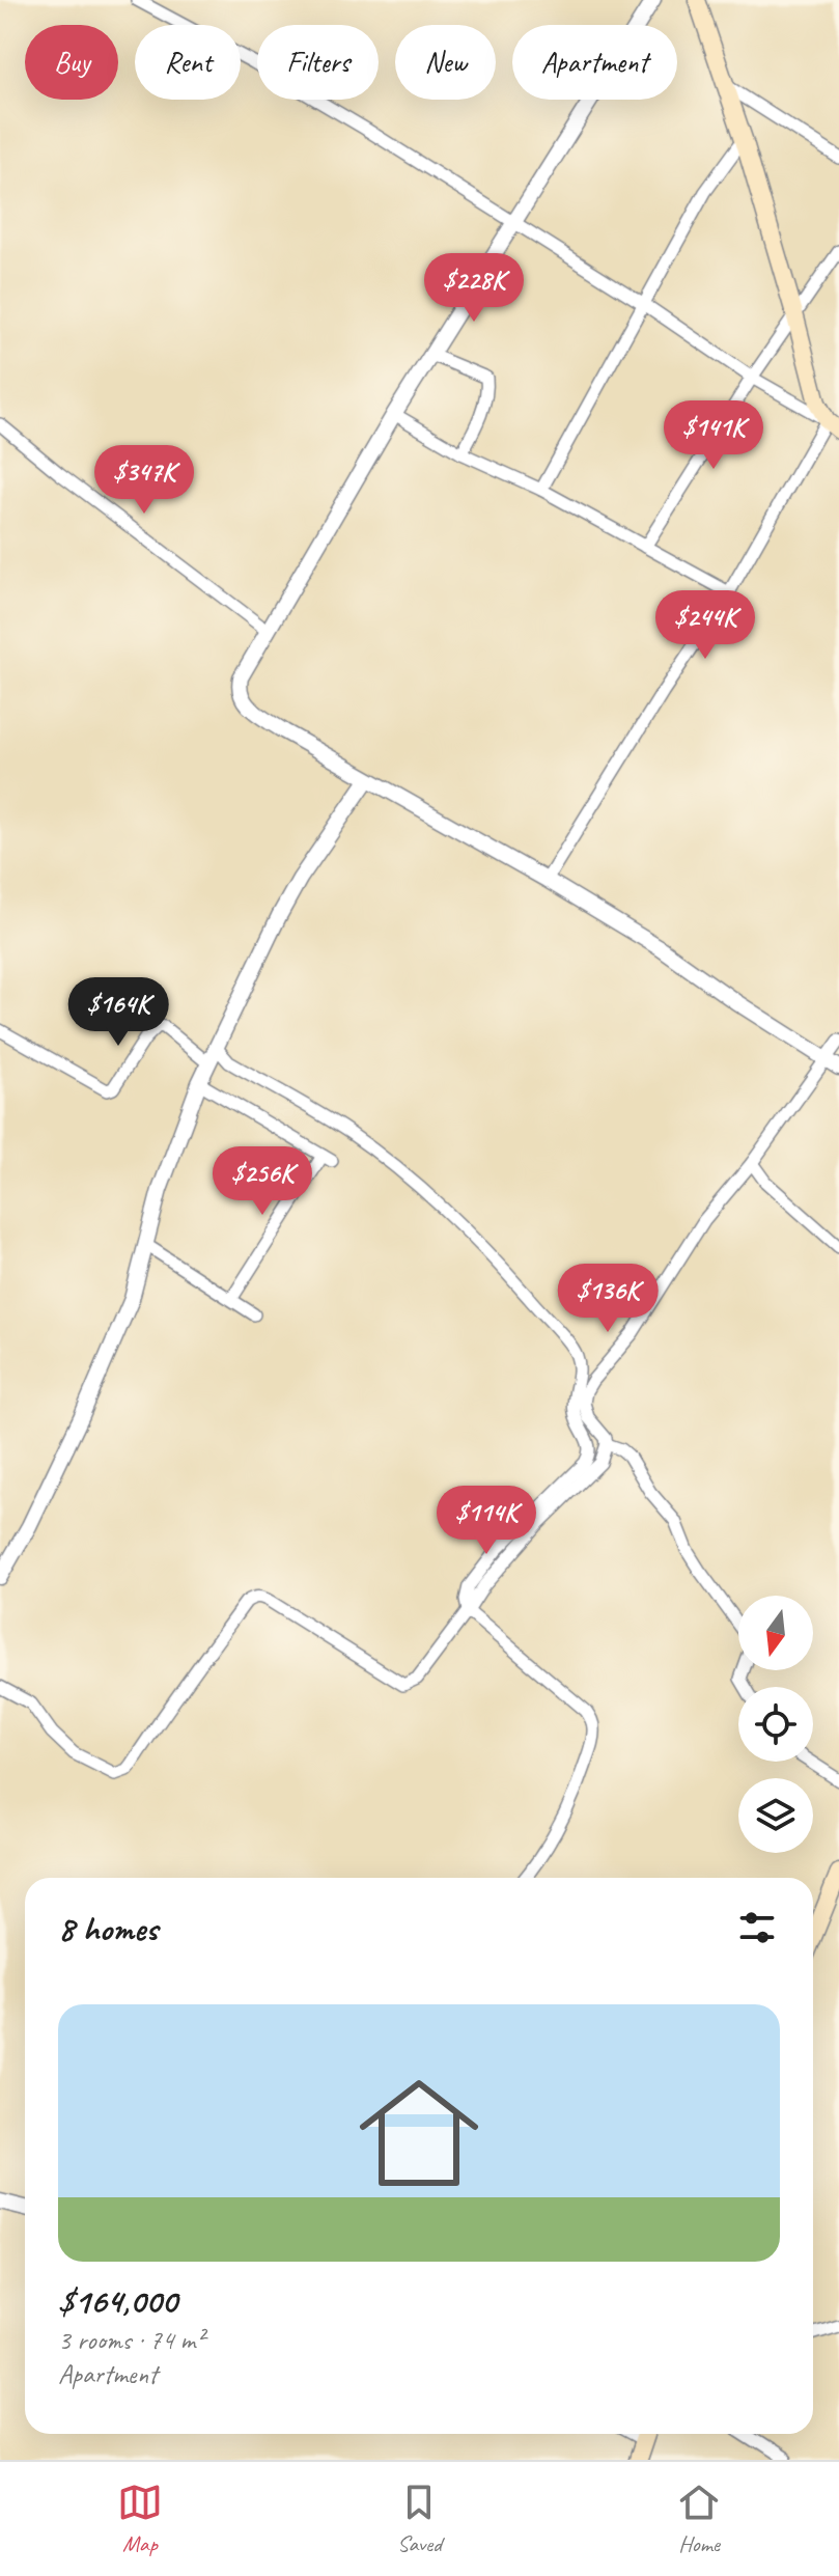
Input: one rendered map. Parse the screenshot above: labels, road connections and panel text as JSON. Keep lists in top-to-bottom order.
{
  "north": "bottom",
  "page": {
    "chip": [
      "Buy",
      "Rent",
      "Filters",
      "New",
      "Apartment"
    ],
    "price": [
      "$228K",
      "$141K",
      "$347K",
      "$244K",
      "$164K",
      "$256K",
      "$136K",
      "$114K"
    ],
    "heading": "8 homes",
    "list": [
      {
        "name": "$164,000",
        "note": "3 rooms · 74 m² · Apartment"
      }
    ],
    "tabs": ["Map", "Saved", "Home"]
  }
}
